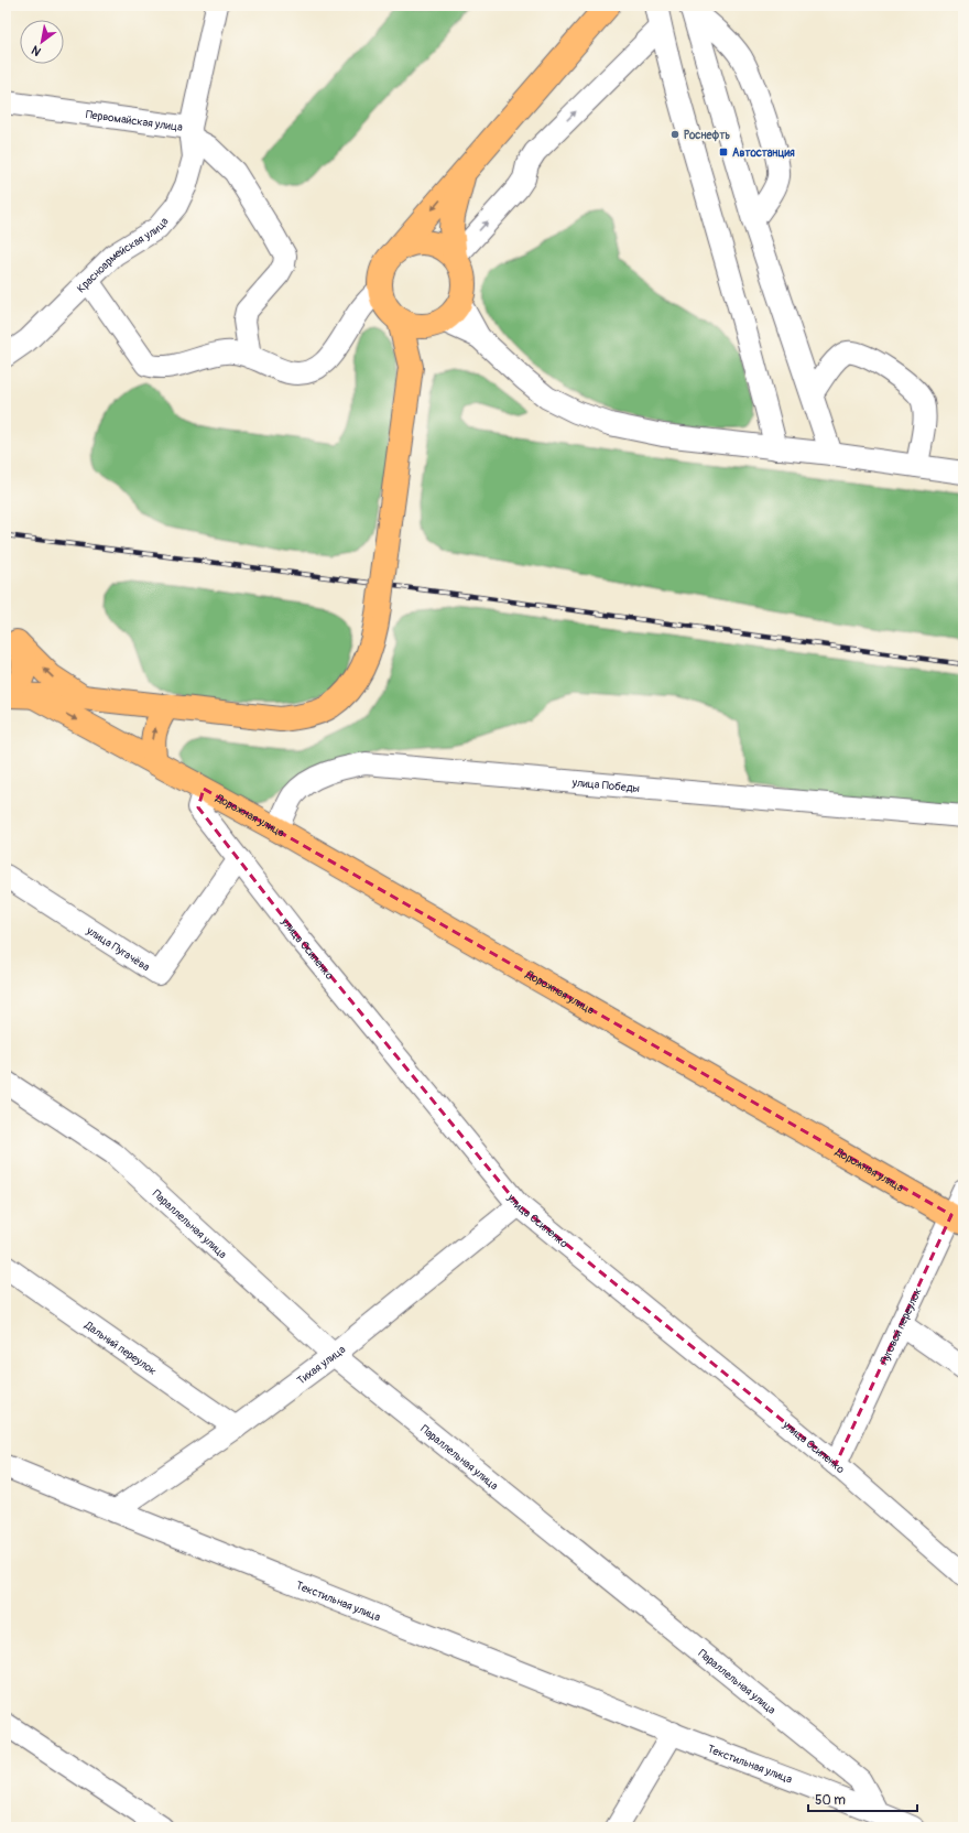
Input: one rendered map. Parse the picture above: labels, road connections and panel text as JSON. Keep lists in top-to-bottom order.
{
  "streets": {
    "main road": ["Дорожная улица"],
    "street": [
      "Первомайская улица",
      "Красноармейская улица",
      "улица Победы",
      "улица Осипенко",
      "улица Пугачёва",
      "Параллельная улица",
      "Луговой переулок",
      "Дальний переулок",
      "Тихая улица",
      "Текстильная улица"
    ]
  },
  "crossings": [
    ["Первомайская улица", "Красноармейская улица"],
    ["улица Победы", "Дорожная улица"],
    ["Дорожная улица", "улица Осипенко"],
    ["Дорожная улица", "Луговой переулок"],
    ["улица Осипенко", "улица Пугачёва"],
    ["улица Осипенко", "Луговой переулок"],
    ["улица Осипенко", "Тихая улица"],
    ["Параллельная улица", "Тихая улица"],
    ["Параллельная улица", "Текстильная улица"],
    ["Дальний переулок", "Тихая улица"],
    ["Тихая улица", "Текстильная улица"]
  ],
  "places": {
    "other": ["Роснефть"],
    "transit": ["Автостанция"]
  },
  "scale_bar": "50 m",
  "north": "bottom left"
}
